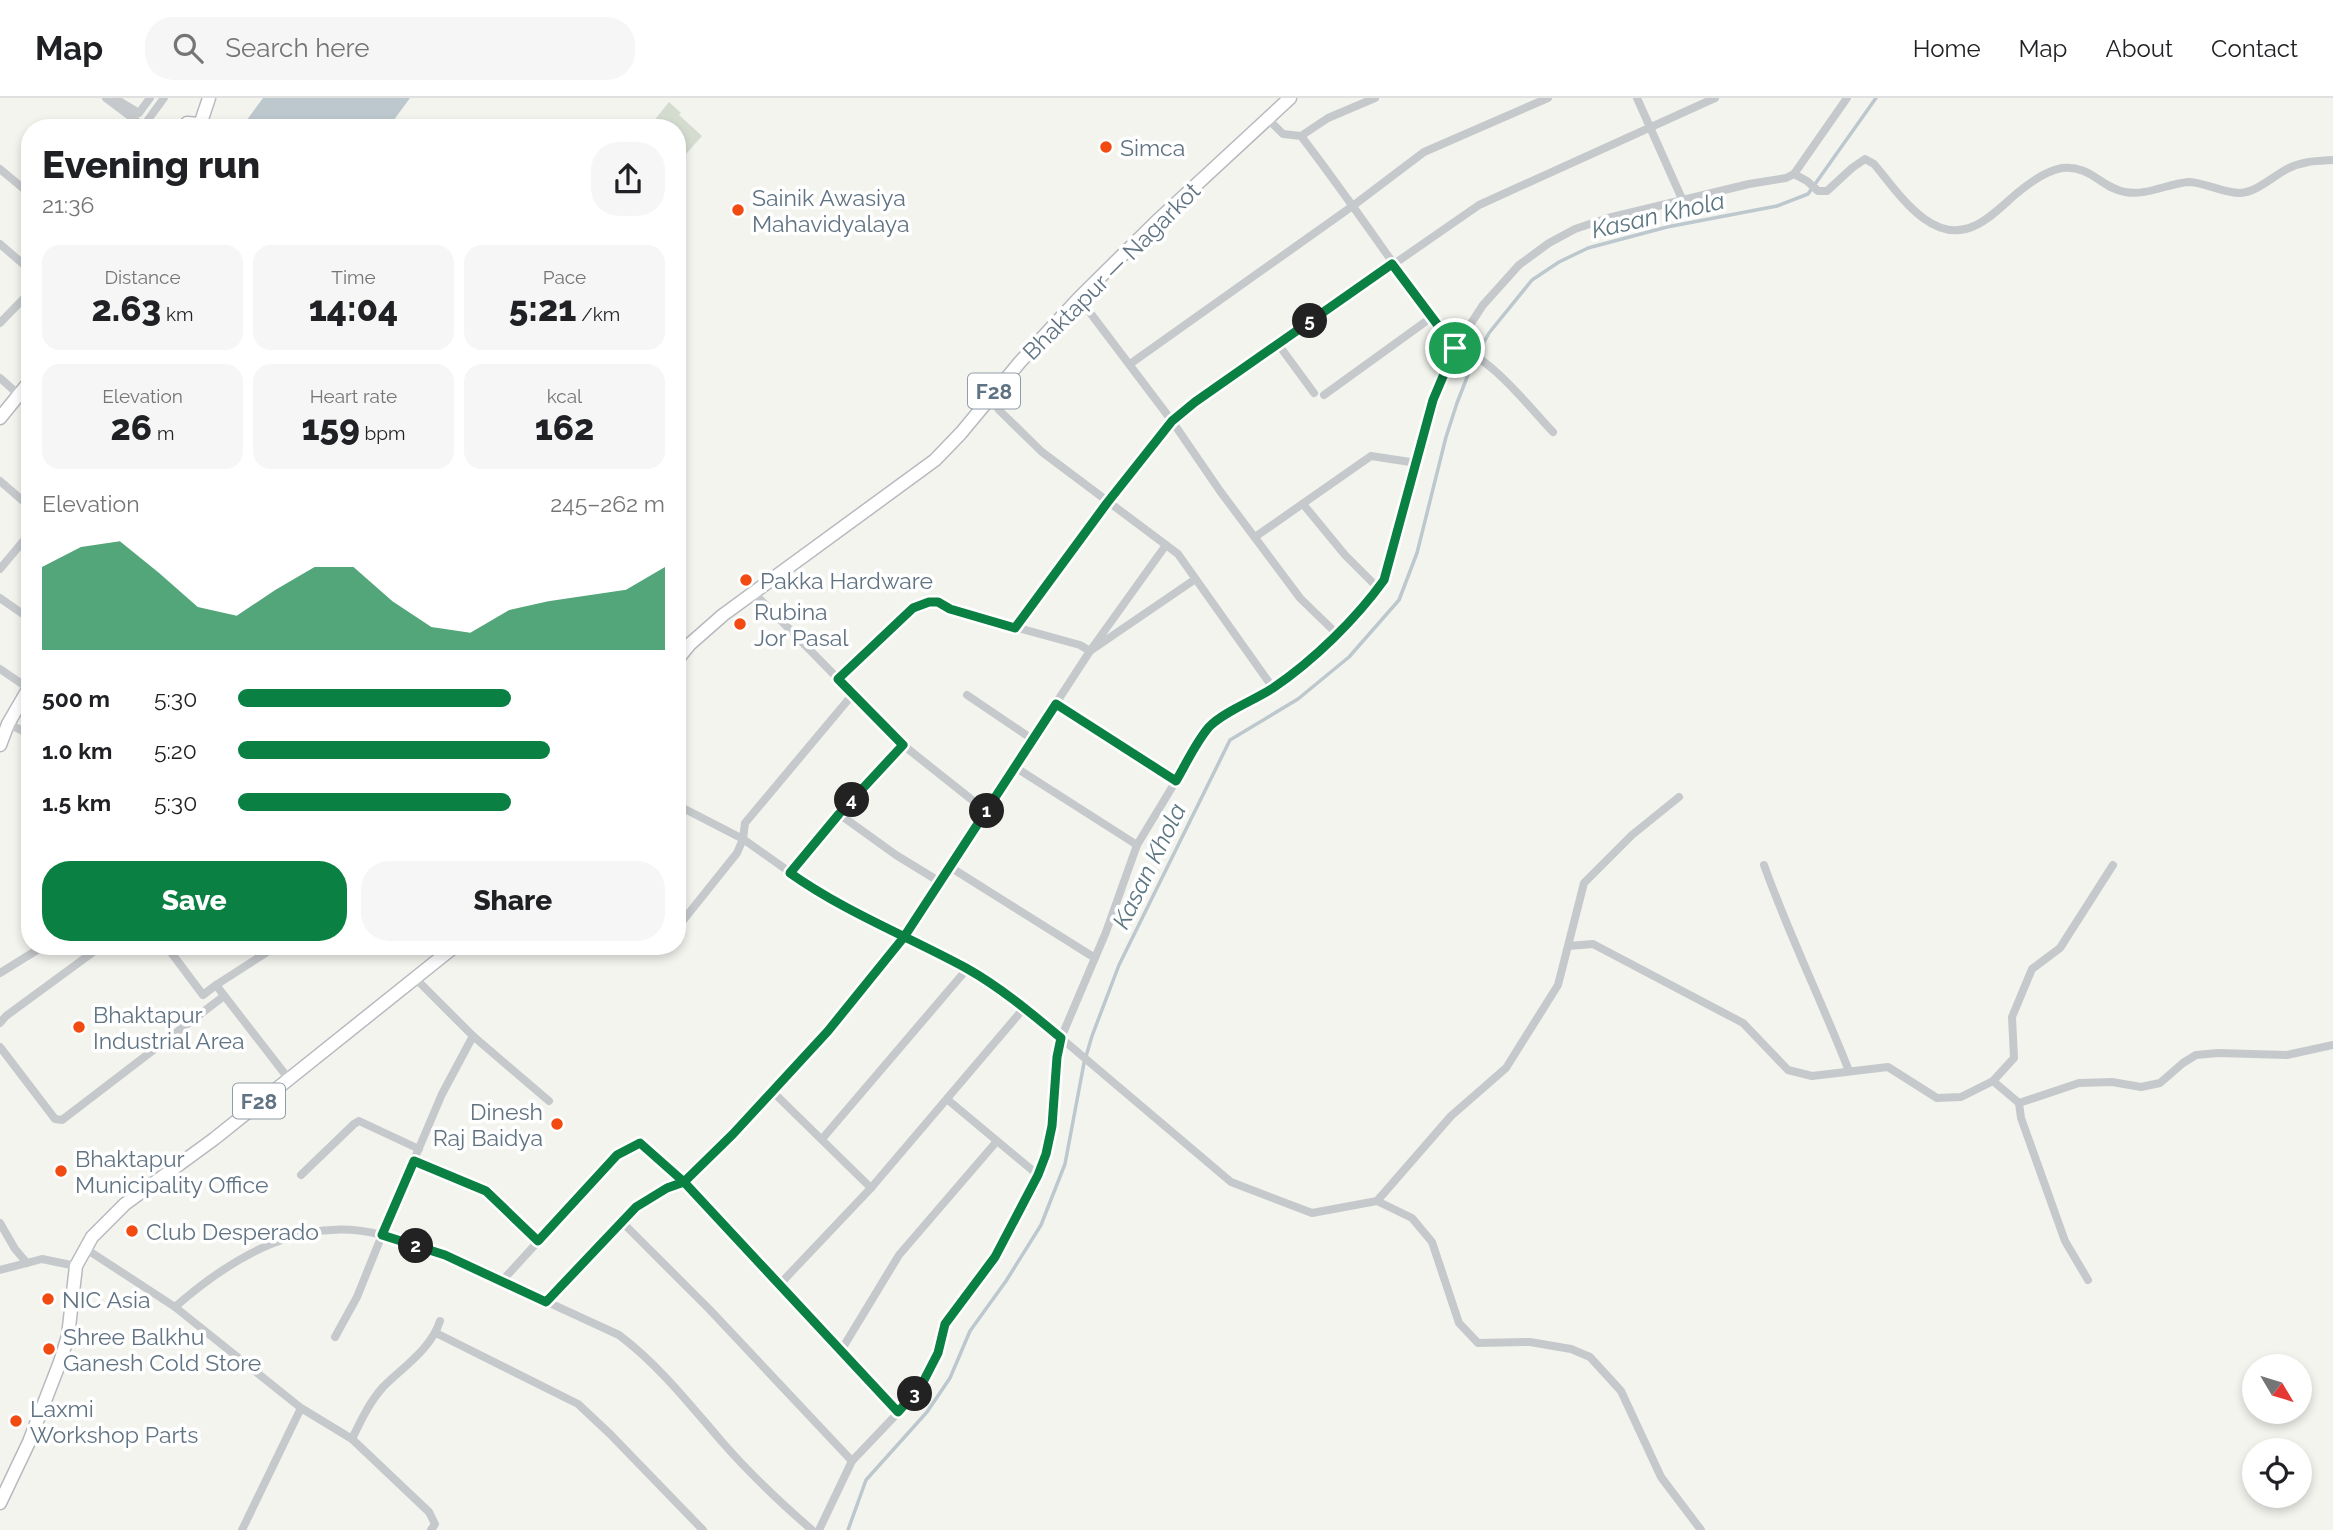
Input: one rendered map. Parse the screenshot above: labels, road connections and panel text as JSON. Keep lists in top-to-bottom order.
{
  "streets": {
    "main road": ["Bhaktapur — Nagarkot", "F28"]
  },
  "water": ["Kasan Khola"],
  "places": [
    "Simca",
    "Sainik Awasiya Mahavidyalaya",
    "Pakka Hardware",
    "Rubina Jor Pasal",
    "Bhaktapur Industrial Area",
    "Dinesh Raj Baidya",
    "Bhaktapur Municipality Office",
    "Club Desperado",
    "NIC Asia",
    "Shree Balkhu Ganesh Cold Store",
    "Laxmi Workshop Parts"
  ],
  "north": "bottom right",
  "page": {
    "header": "Map",
    "search": "Search here",
    "nav": [
      "Home",
      "Map",
      "About",
      "Contact"
    ],
    "heading": ["Evening run", "21:36"],
    "stats": [
      ["Distance", "2.63 km"],
      ["Time", "14:04"],
      ["Pace", "5:21 /km"],
      ["Elevation", "26 m"],
      ["Heart rate", "159 bpm"],
      ["kcal", "162"]
    ],
    "pins": [
      "5",
      "4",
      "1",
      "2",
      "3"
    ],
    "chart": ["Elevation", "245–262 m"],
    "list": [
      {
        "name": "500 m",
        "note": "5:30"
      },
      {
        "name": "1.0 km",
        "note": "5:20"
      },
      {
        "name": "1.5 km",
        "note": "5:30"
      }
    ],
    "buttons": ["Save", "Share"]
  }
}
